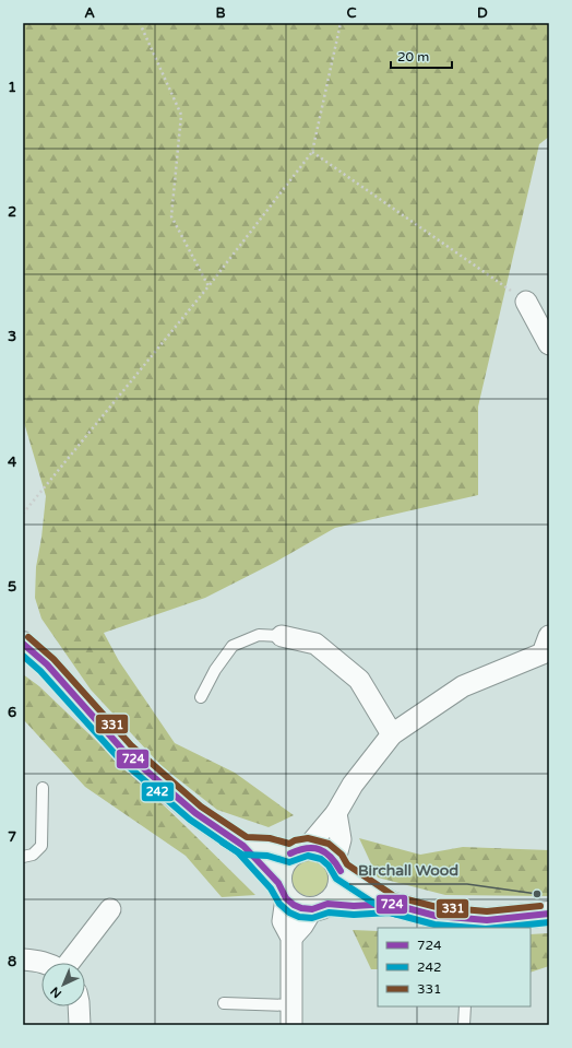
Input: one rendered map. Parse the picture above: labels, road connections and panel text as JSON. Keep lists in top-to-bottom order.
{
  "places": ["Birchall Wood"],
  "lines": ["transit line 331", "transit line 724", "transit line 242"],
  "legend": ["724", "242", "331"],
  "scale_bar": "20 m",
  "north": "bottom left",
  "grid": {
    "columns": [
      "A",
      "B",
      "C",
      "D"
    ],
    "rows": [
      "1",
      "2",
      "3",
      "4",
      "5",
      "6",
      "7",
      "8"
    ]
  }
}
